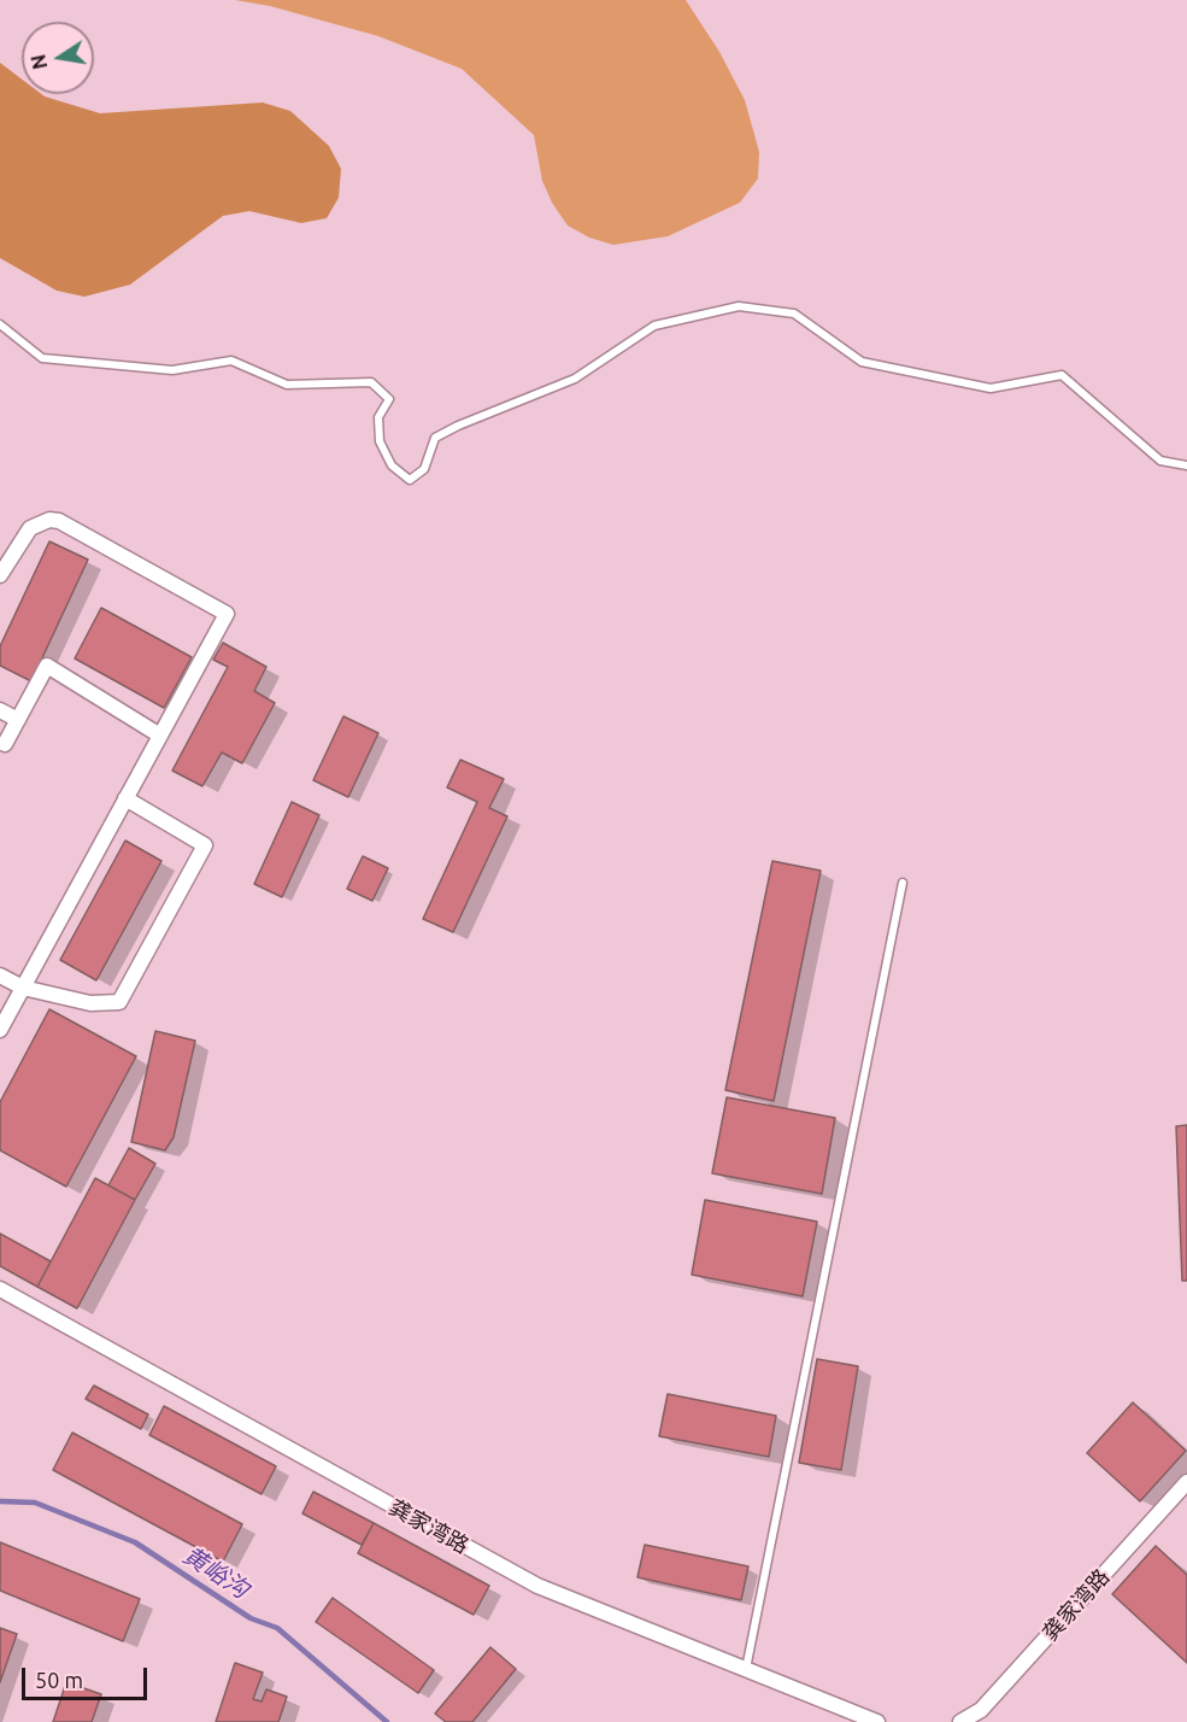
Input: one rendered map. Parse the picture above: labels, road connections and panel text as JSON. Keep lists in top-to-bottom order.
{
  "streets": {
    "street": ["龚家湾路"]
  },
  "water": ["黄峪沟"],
  "scale_bar": "50 m",
  "north": "left"
}
